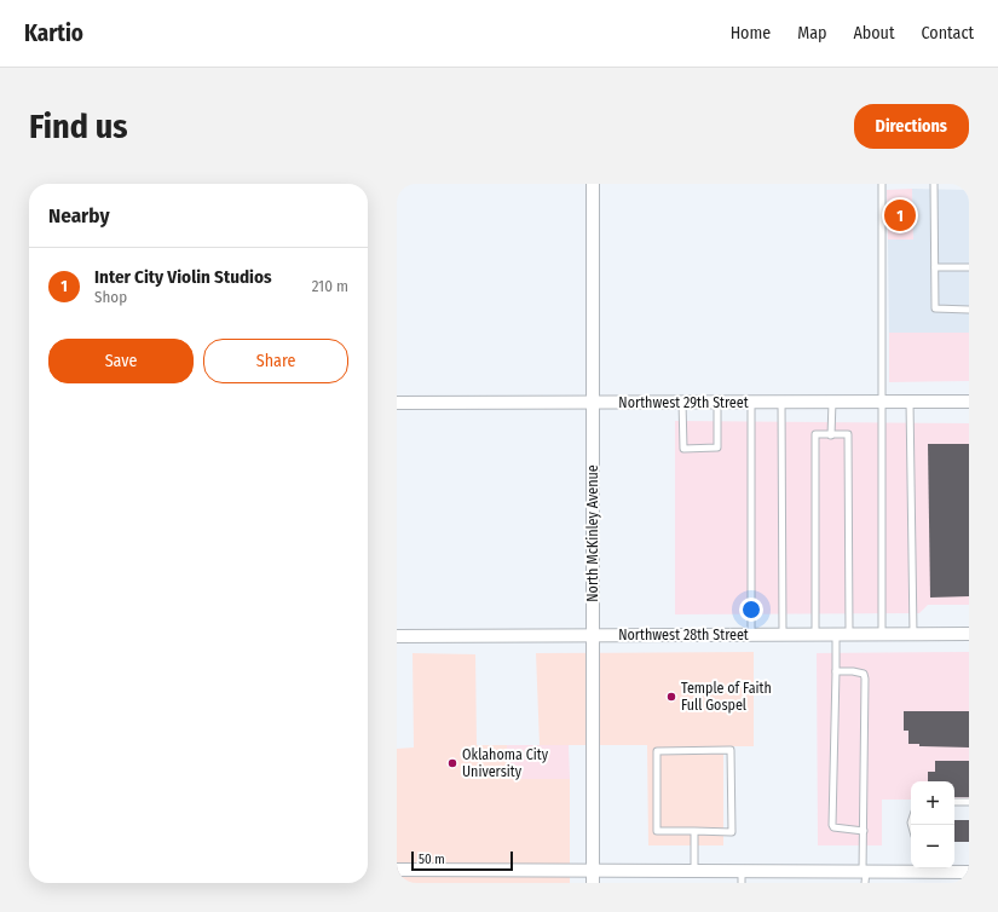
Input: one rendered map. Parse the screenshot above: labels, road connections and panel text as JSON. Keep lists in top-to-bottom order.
{
  "streets": {
    "street": ["Northwest 29th Street", "North McKinley Avenue", "Northwest 28th Street"]
  },
  "crossings": [
    ["Northwest 29th Street", "North McKinley Avenue"],
    ["North McKinley Avenue", "Northwest 28th Street"]
  ],
  "places": ["Temple of Faith Full Gospel", "Oklahoma City University"],
  "scale_bar": "50 m",
  "page": {
    "header": "Kartio",
    "nav": [
      "Home",
      "Map",
      "About",
      "Contact"
    ],
    "buttons": [
      "Directions",
      ["Save", "Share"]
    ],
    "title": "Find us",
    "heading": "Nearby",
    "pins": "1",
    "list": [
      {
        "mark": "1",
        "name": "Inter City Violin Studios",
        "note": "Shop",
        "value": "210 m"
      }
    ],
    "map_buttons": ["+", "−"],
    "scale": "50 m"
  }
}
